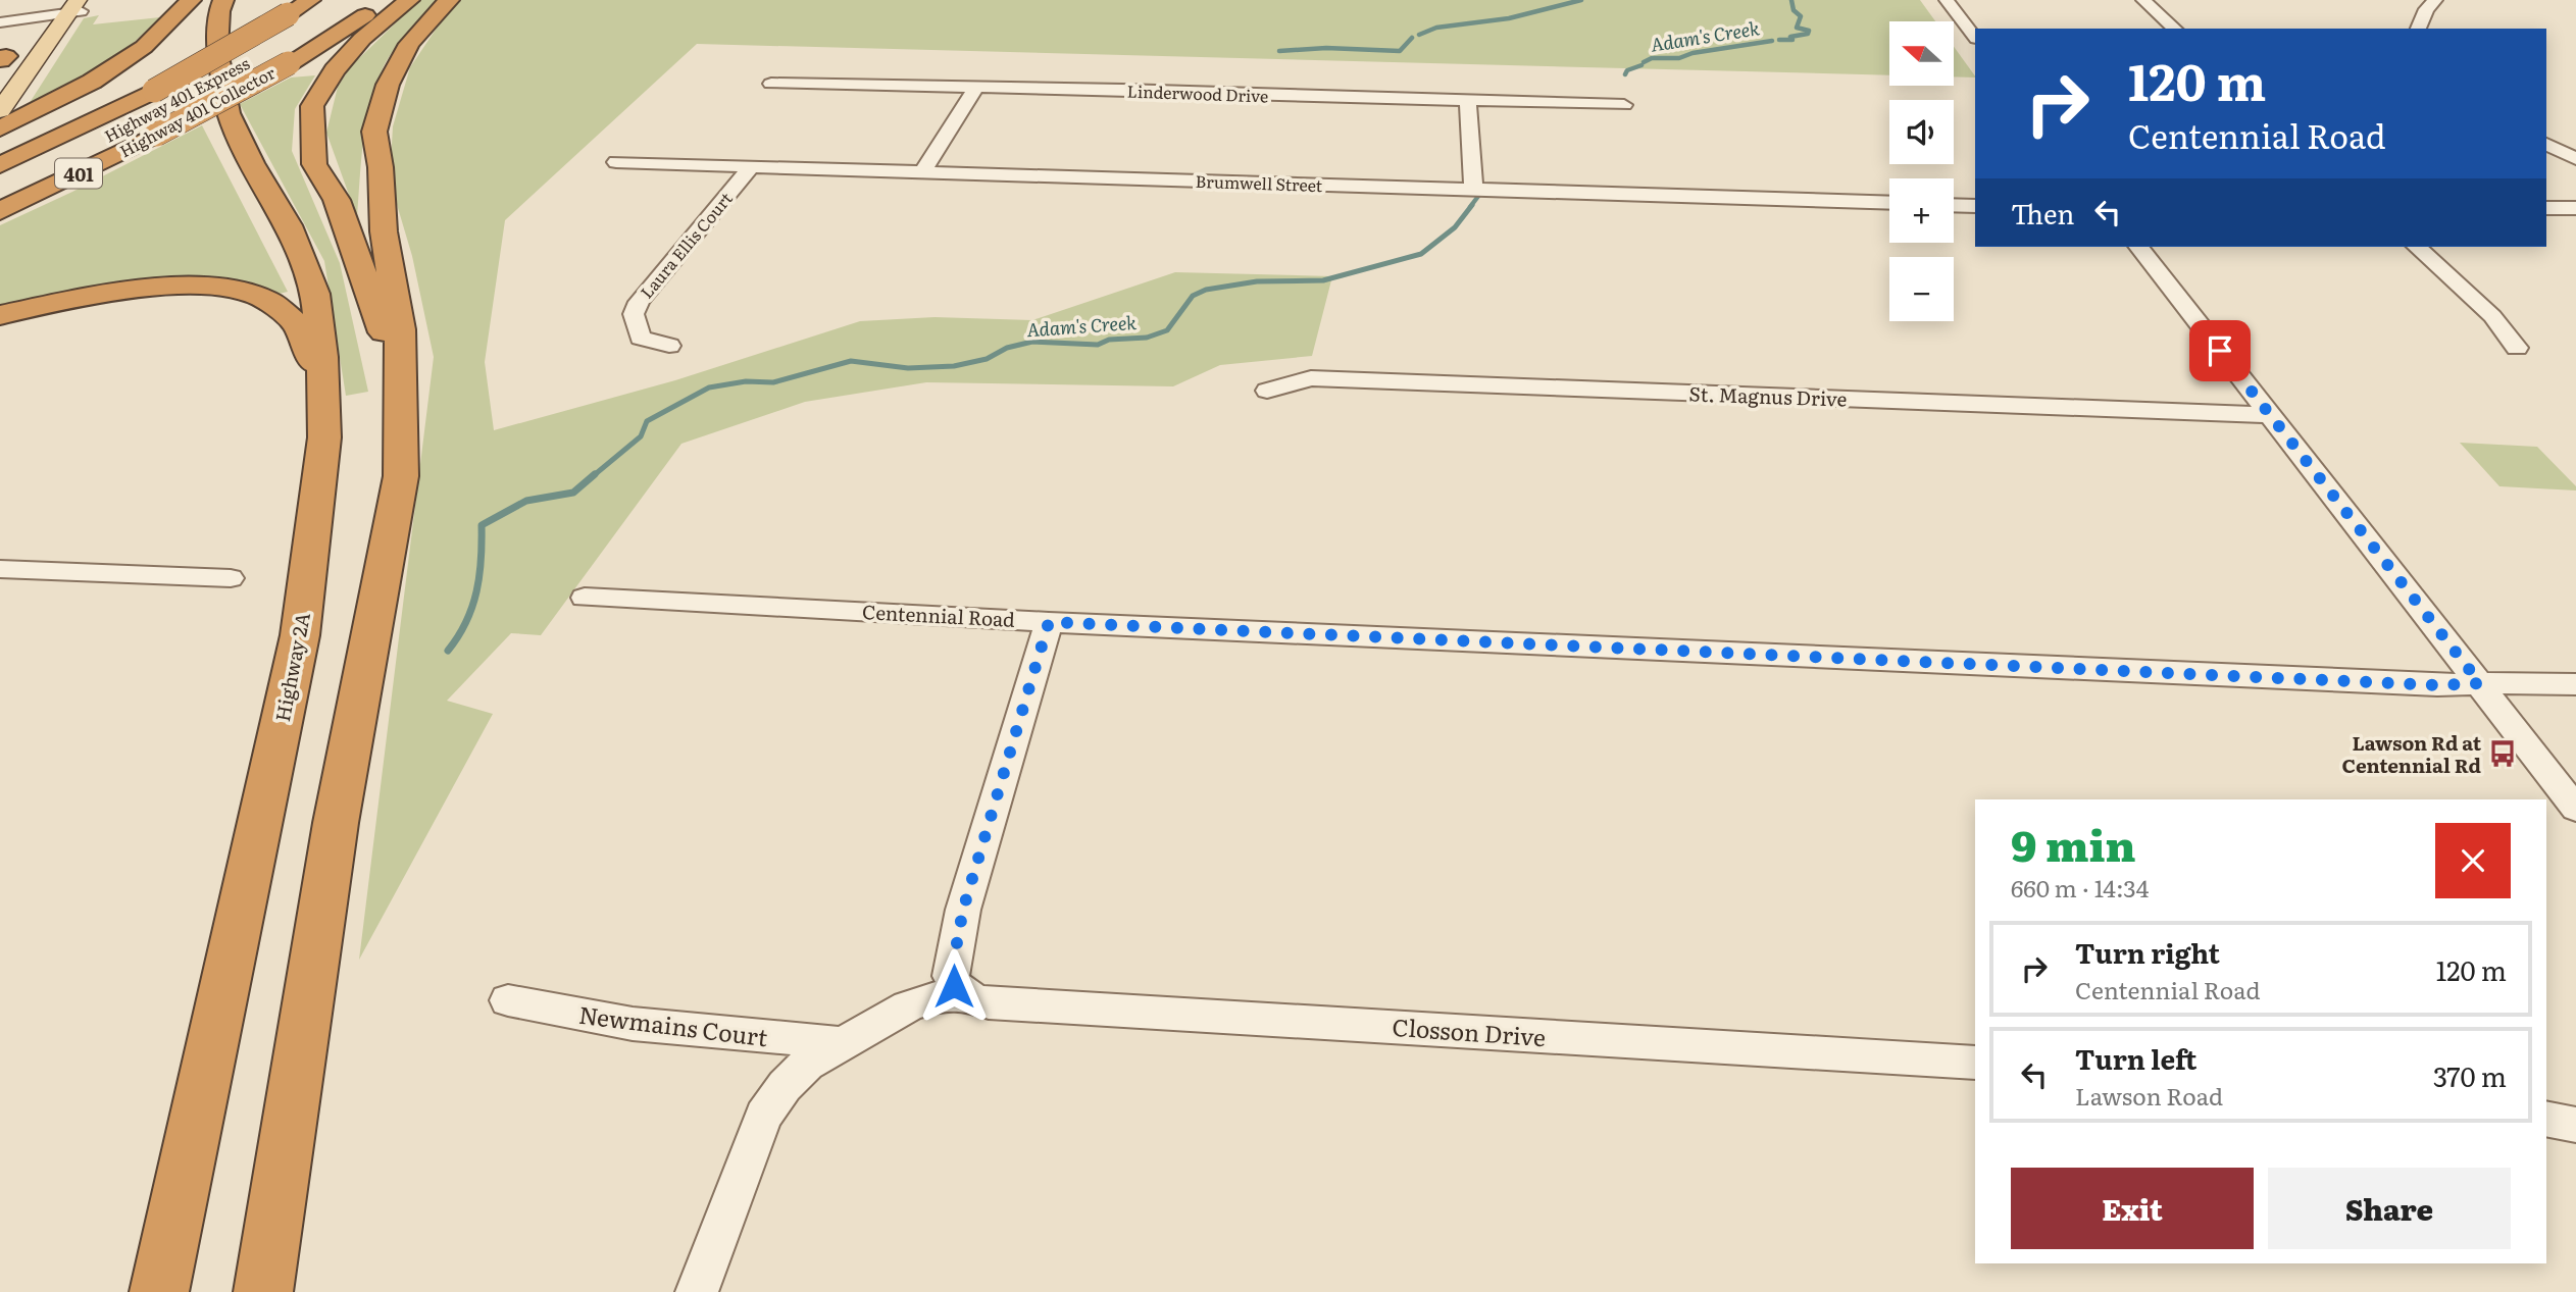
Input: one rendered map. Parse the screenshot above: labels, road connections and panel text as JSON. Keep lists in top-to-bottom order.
{
  "streets": {
    "highway": [
      "Highway 401 Express",
      "Highway 401 Collector",
      "401",
      "Highway 2A"
    ],
    "street": [
      "Linderwood Drive",
      "Brumwell Street",
      "Laura Ellis Court",
      "St. Magnus Drive",
      "Centennial Road",
      "Newmains Court",
      "Closson Drive"
    ]
  },
  "crossings": [
    ["Highway 401 Express", "Highway 401 Collector"],
    ["Brumwell Street", "Laura Ellis Court"]
  ],
  "water": ["Adam's Creek"],
  "places": {
    "bus stop": ["Lawson Rd at Centennial Rd"]
  },
  "north": "left",
  "page": {
    "map_buttons": ["+", "−"],
    "turn": ["120 m", "Centennial Road"],
    "then": "Then",
    "heading": ["9 min", "660 m · 14:34"],
    "list": [
      {
        "name": "Turn right",
        "note": "Centennial Road",
        "value": "120 m"
      },
      {
        "name": "Turn left",
        "note": "Lawson Road",
        "value": "370 m"
      }
    ],
    "buttons": ["Exit", "Share"]
  }
}
